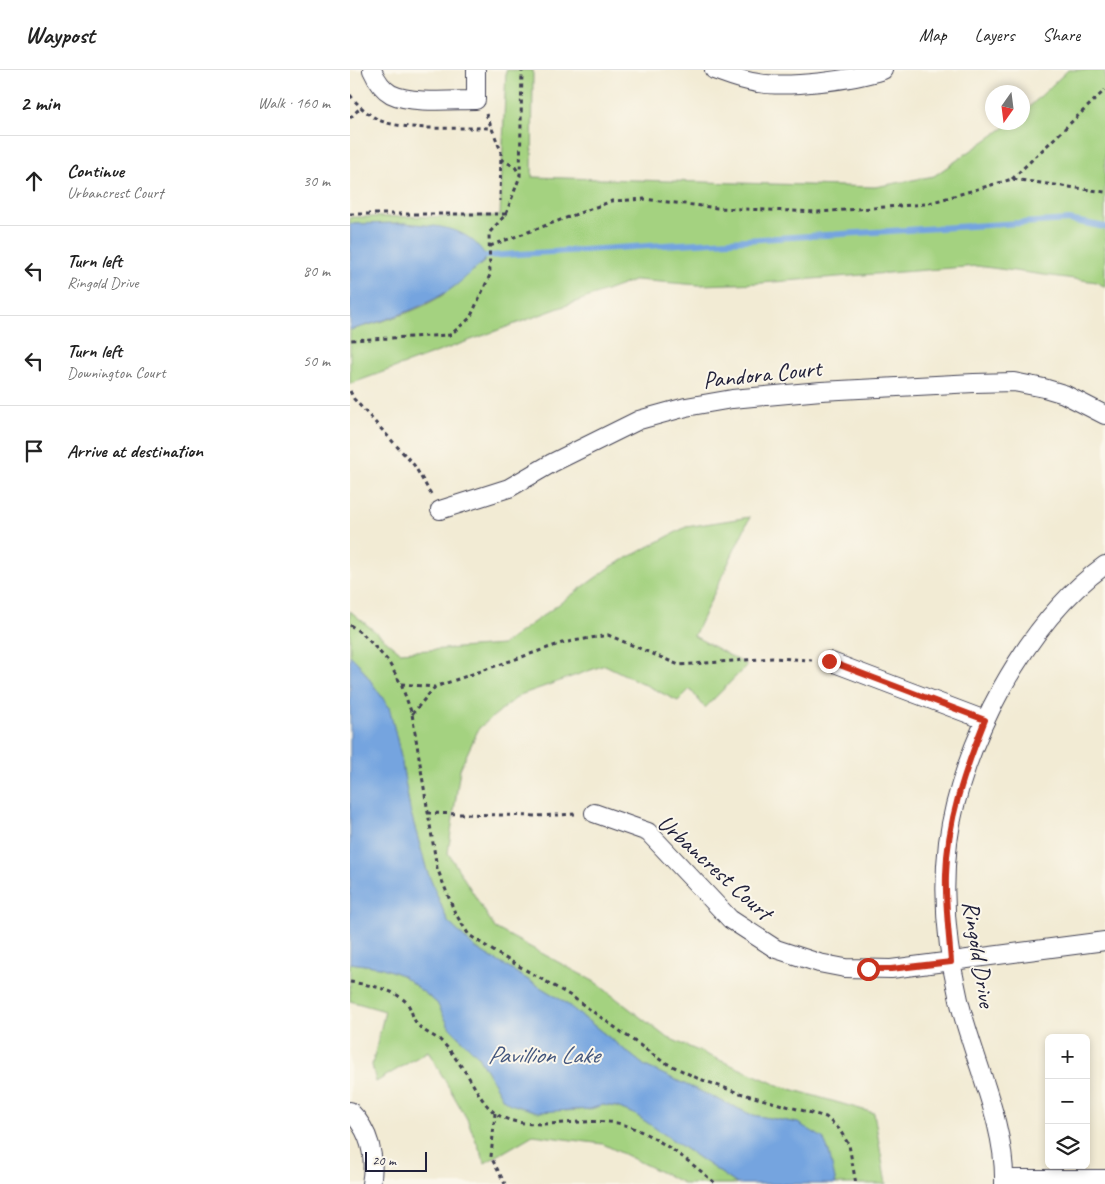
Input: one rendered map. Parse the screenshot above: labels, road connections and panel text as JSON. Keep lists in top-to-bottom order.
{
  "streets": {
    "street": ["Pandora Court", "Urbancrest Court", "Ringold Drive"]
  },
  "crossings": [
    ["Urbancrest Court", "Ringold Drive"]
  ],
  "water": ["Pavillion Lake"],
  "scale_bar": "20 m",
  "north": "bottom",
  "page": {
    "header": "Waypost",
    "nav": ["Map", "Layers", "Share"],
    "heading": ["2 min", "Walk · 160 m"],
    "list": [
      ["Continue", "Urbancrest Court", "30 m"],
      ["Turn left", "Ringold Drive", "80 m"],
      ["Turn left", "Downington Court", "50 m"],
      "Arrive at destination"
    ],
    "map_buttons": ["+", "−"],
    "scale": "20 m"
  }
}
